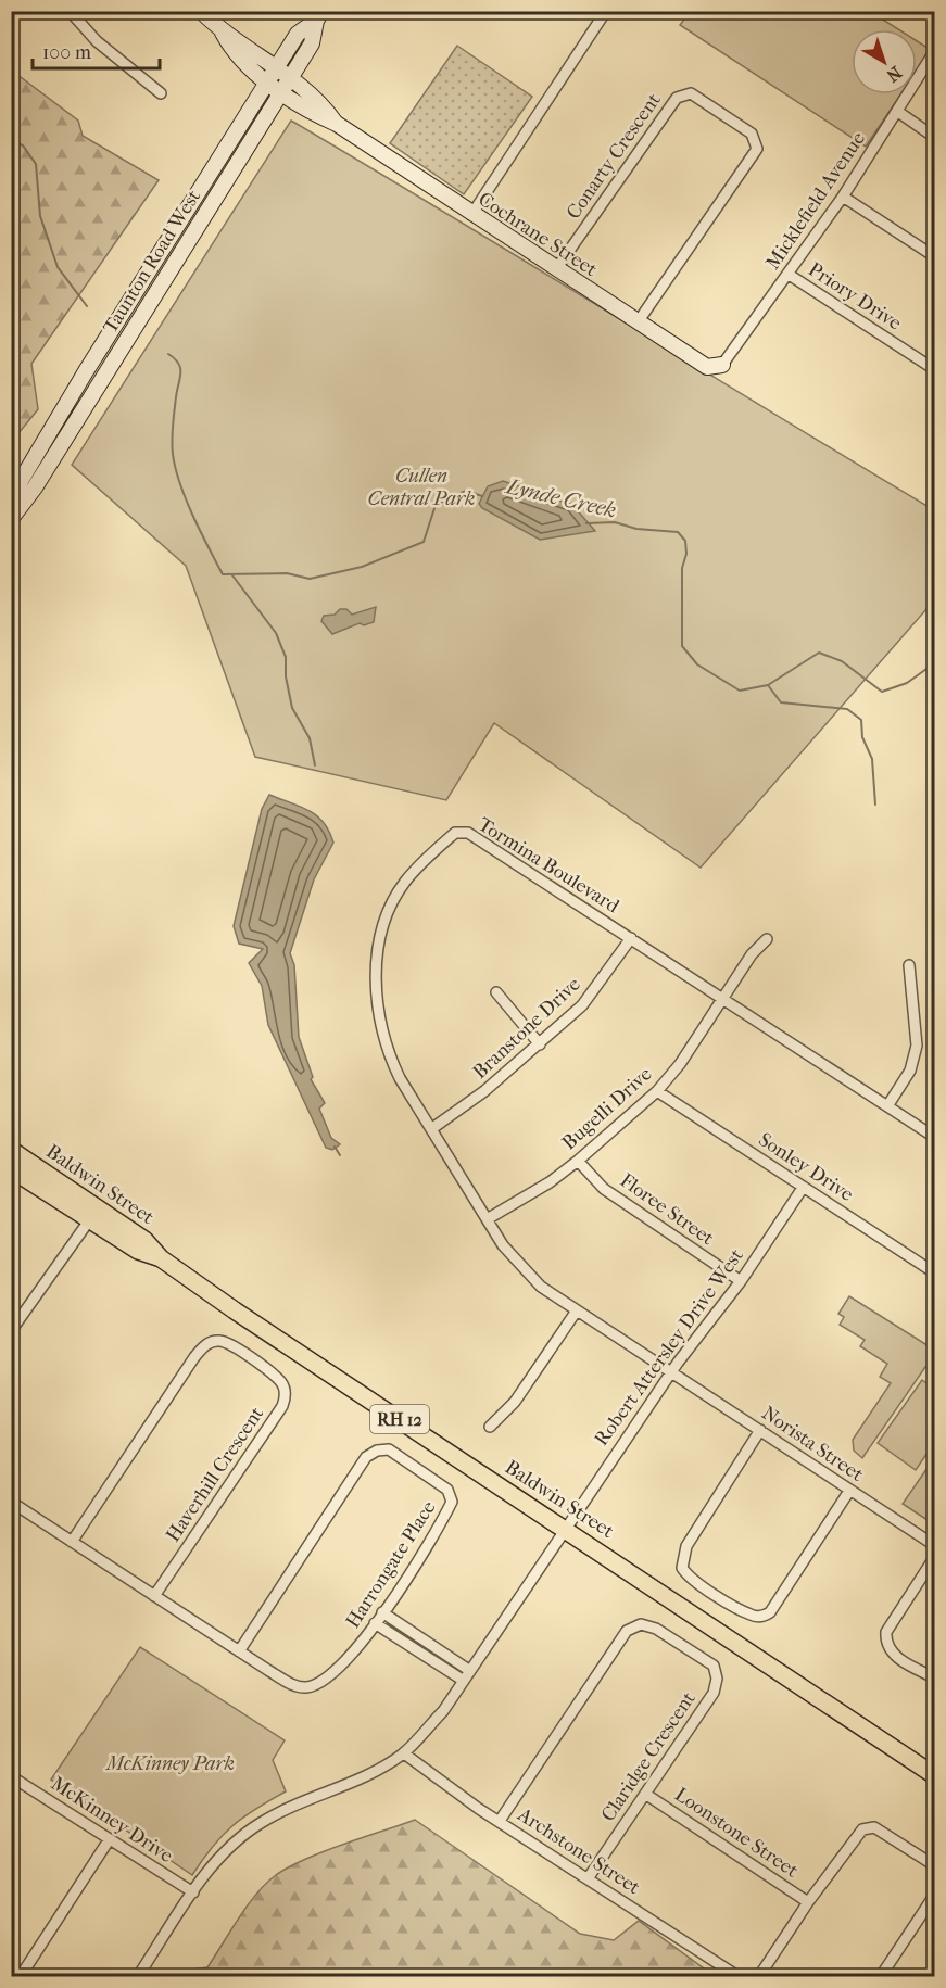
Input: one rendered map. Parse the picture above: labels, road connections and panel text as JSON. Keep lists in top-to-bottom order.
{
  "streets": {
    "main road": [
      "Cochrane Street",
      "Taunton Road West",
      "Baldwin Street",
      "RH 12"
    ],
    "street": [
      "Conarty Crescent",
      "Micklefield Avenue",
      "Priory Drive",
      "Tormina Boulevard",
      "Branstone Drive",
      "Bugelli Drive",
      "Sonley Drive",
      "Floree Street",
      "Robert Attersley Drive West",
      "Norista Street",
      "Haverhill Crescent",
      "Harrongate Place",
      "Claridge Crescent",
      "McKinney Drive",
      "Loonstone Street",
      "Archstone Street"
    ]
  },
  "crossings": [
    ["Conarty Crescent", "Cochrane Street"],
    ["Micklefield Avenue", "Cochrane Street"],
    ["Micklefield Avenue", "Priory Drive"],
    ["Cochrane Street", "Taunton Road West"],
    ["Tormina Boulevard", "Branstone Drive"],
    ["Tormina Boulevard", "Bugelli Drive"],
    ["Tormina Boulevard", "Robert Attersley Drive West"],
    ["Tormina Boulevard", "Norista Street"],
    ["Bugelli Drive", "Sonley Drive"],
    ["Bugelli Drive", "Floree Street"],
    ["Sonley Drive", "Robert Attersley Drive West"],
    ["Baldwin Street", "Robert Attersley Drive West"],
    ["Floree Street", "Robert Attersley Drive West"],
    ["Robert Attersley Drive West", "Norista Street"],
    ["Robert Attersley Drive West", "McKinney Drive"],
    ["Robert Attersley Drive West", "Archstone Street"],
    ["Haverhill Crescent", "Harrongate Place"],
    ["Claridge Crescent", "Loonstone Street"],
    ["Claridge Crescent", "Archstone Street"]
  ],
  "water": ["Lynde Creek"],
  "parks": ["Cullen Central Park", "McKinney Park"],
  "scale_bar": "100 m",
  "north": "bottom right"
}
